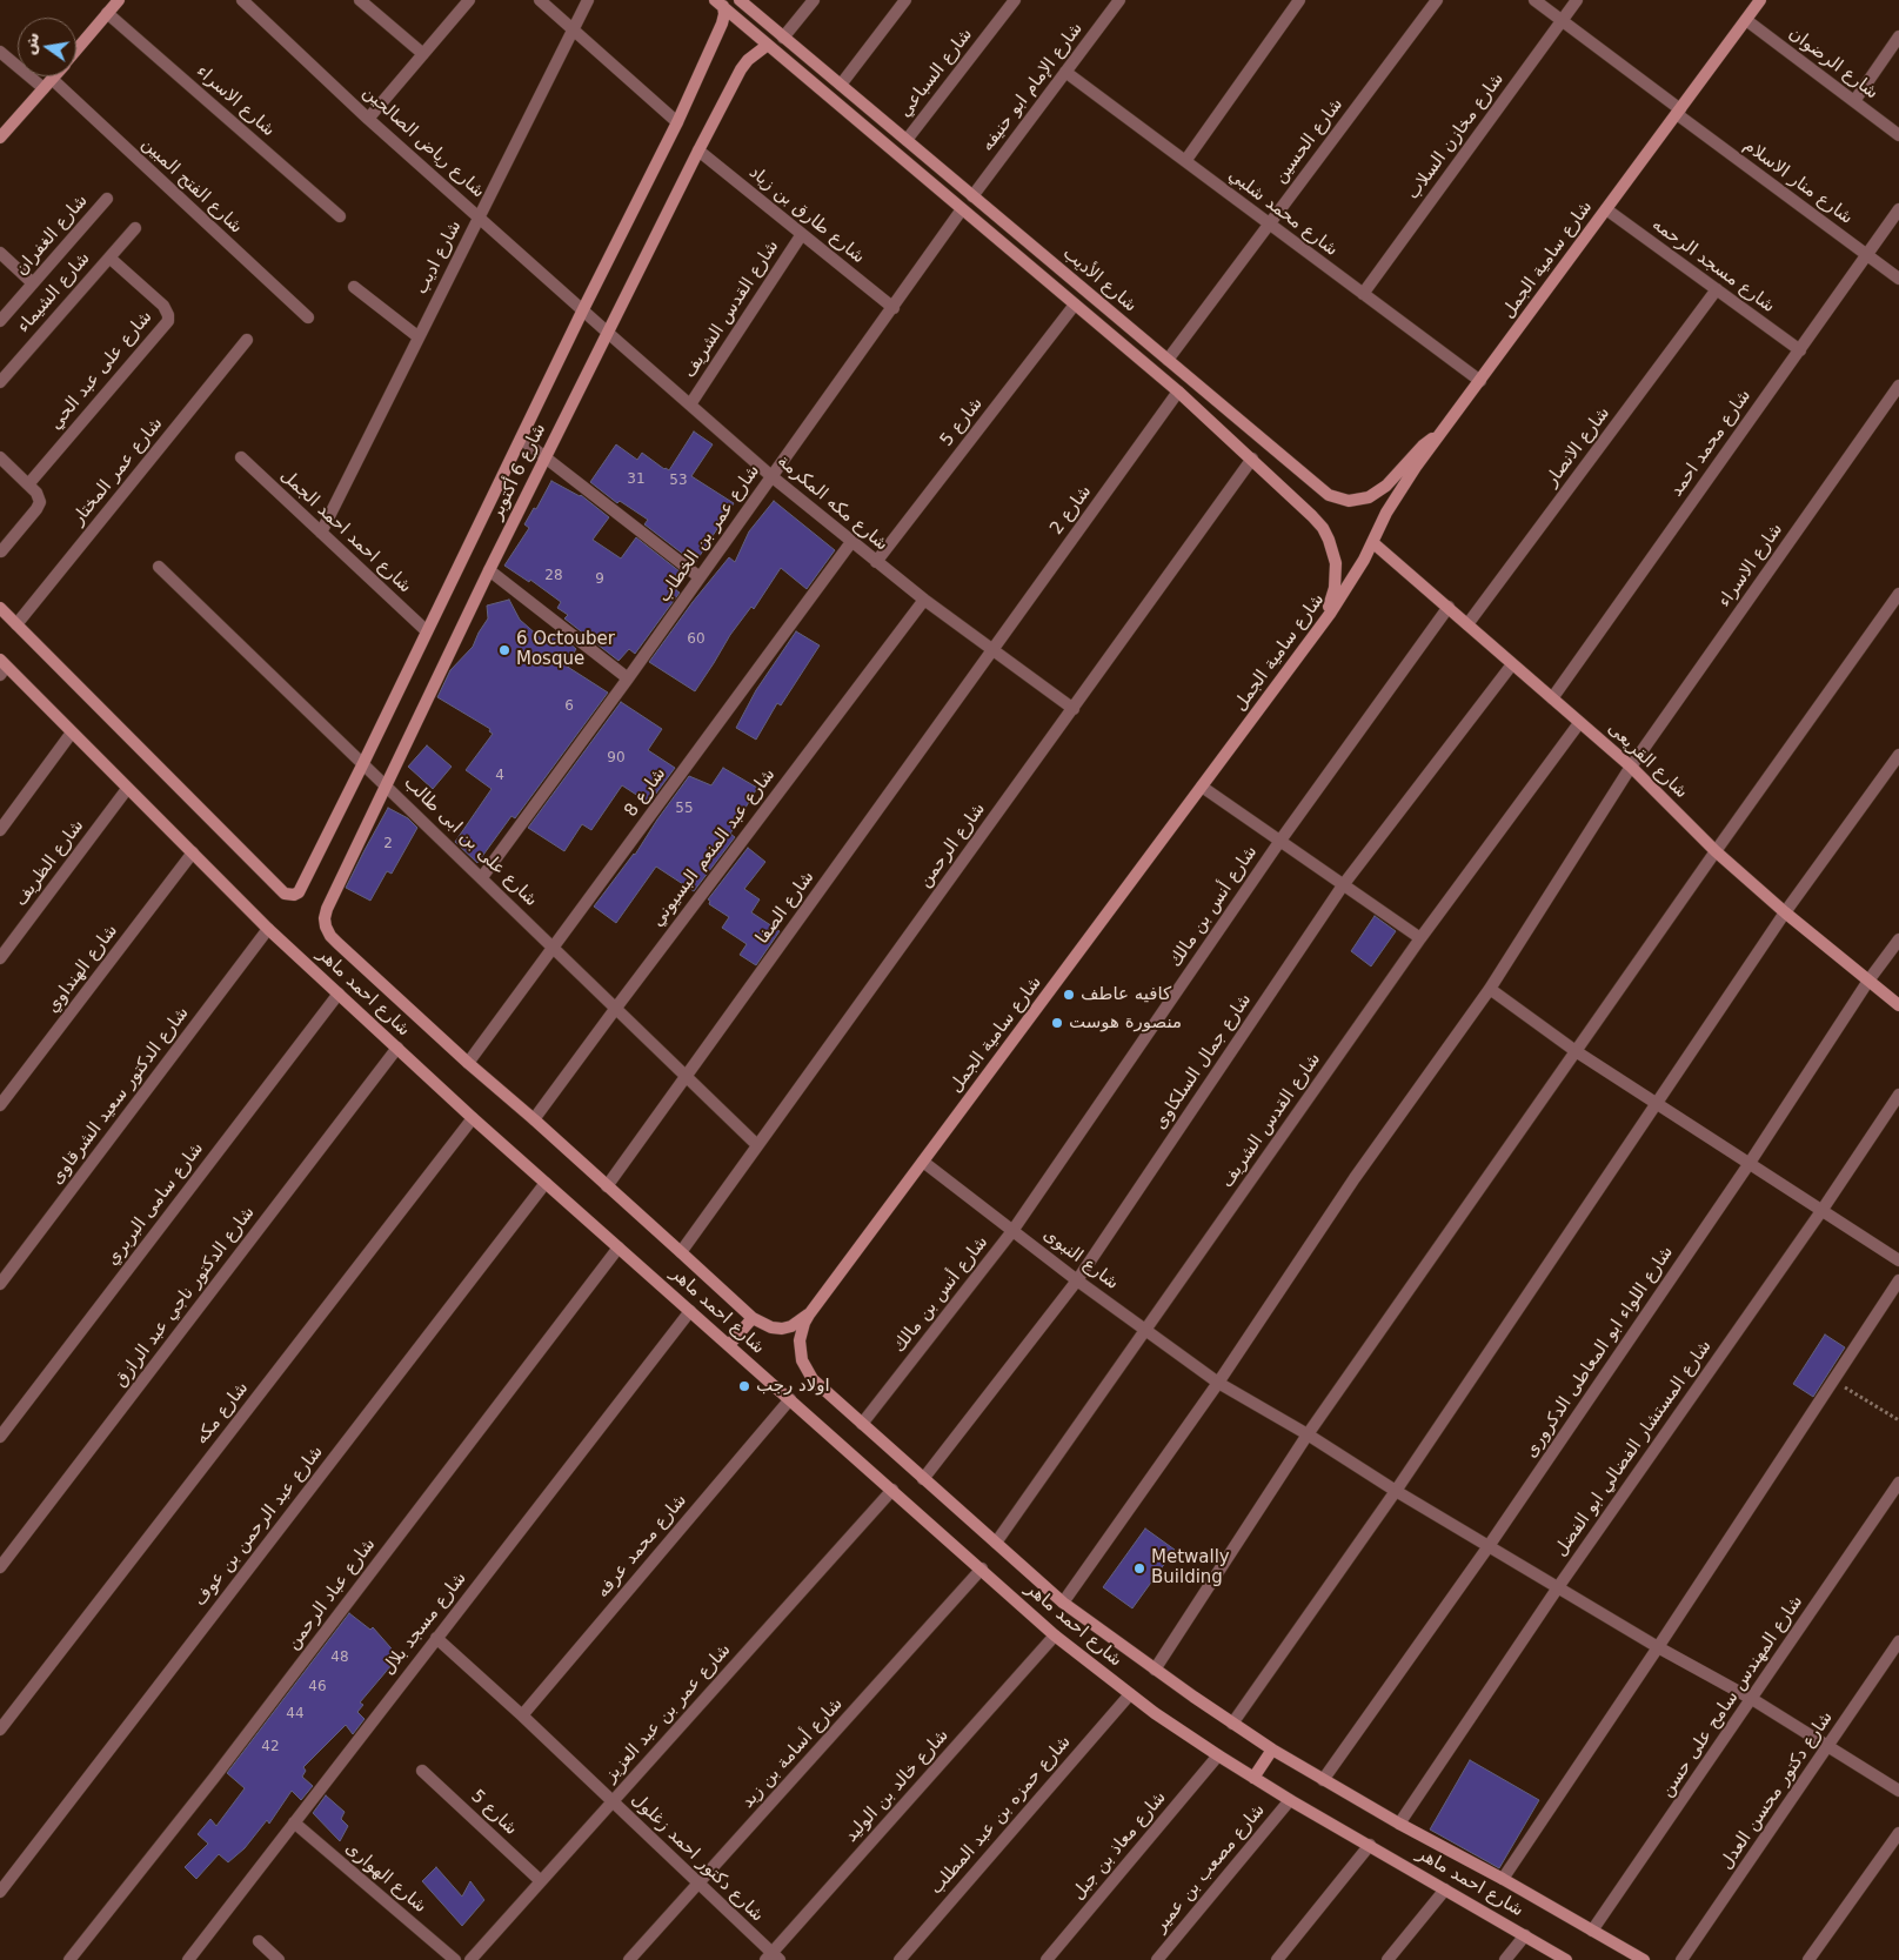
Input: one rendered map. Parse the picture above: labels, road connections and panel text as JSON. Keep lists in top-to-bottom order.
{
  "streets": {
    "street": [
      "شارع الرضوان",
      "شارع السباعي",
      "شارع الإمام ابو حنيفه",
      "شارع الاسراء",
      "شارع مخازن السلاب",
      "شارع الحسين",
      "شارع رياض الصالحين",
      "شارع منار الاسلام",
      "شارع الفتح المبين",
      "شارع محمد شلبي",
      "شارع طارق بن زياد",
      "شارع الغفران",
      "شارع اديب",
      "شارع سامية الجمل",
      "شارع مسجد الرحمه",
      "شارع الأديب",
      "شارع الشيماء",
      "شارع القدس الشريف",
      "شارع على عبد الحي",
      "شارع 5",
      "شارع محمد احمد",
      "شارع الانصار",
      "شارع عمر المختار",
      "شارع 6 أكتوبر",
      "شارع مكه المكرمة",
      "شارع 2",
      "شارع احمد احمد الجمل",
      "شارع عمر بن الخطاب",
      "شارع القريعى",
      "شارع 8",
      "شارع على بن ابى طالب",
      "شارع الرحمن",
      "شارع عبد المنعم البسيوني",
      "شارع الظريف",
      "شارع أنس بن مالك",
      "شارع الصفا",
      "شارع الهنداوي",
      "شارع احمد ماهر",
      "شارع جمال السلكاوى",
      "شارع الدكتور سعيد الشرقاوى",
      "شارع سامى البربري",
      "شارع النبوى",
      "شارع الدكتور ناجي عبد الرازق",
      "شارع اللواء ابو المعاطى الدكرورى",
      "شارع مكه",
      "شارع المستشار الفضالي ابو الفضل",
      "شارع عبد الرحمن بن عوف",
      "شارع محمد عرفه",
      "شارع عباد الرحمن",
      "شارع مسجد بلال",
      "شارع المهندس سامح على حسن",
      "شارع عمر بن عبد العزيز",
      "شارع أسامة بن زيد",
      "شارع خالد بن الوليد",
      "شارع دكتور محسن العدل",
      "شارع حمزه بن عبد المطلب",
      "شارع معاذ بن جبل",
      "شارع دكتور احمد زغلول",
      "شارع مصعب بن عمير",
      "شارع الهوارى"
    ]
  },
  "crossings": [
    ["شارع الرضوان", "شارع سامية الجمل"],
    ["شارع السباعي", "شارع الأديب"],
    ["شارع الإمام ابو حنيفه", "شارع محمد شلبي"],
    ["شارع الإمام ابو حنيفه", "شارع الأديب"],
    ["شارع الاسراء", "شارع القريعى"],
    ["شارع الاسراء", "شارع احمد ماهر"],
    ["شارع الاسراء", "شارع النبوى"],
    ["شارع مخازن السلاب", "شارع منار الاسلام"],
    ["شارع مخازن السلاب", "شارع محمد شلبي"],
    ["شارع الحسين", "شارع محمد شلبي"],
    ["شارع الحسين", "شارع الأديب"],
    ["شارع رياض الصالحين", "شارع اديب"],
    ["شارع رياض الصالحين", "شارع 6 أكتوبر"],
    ["شارع رياض الصالحين", "شارع مكه المكرمة"],
    ["شارع منار الاسلام", "شارع سامية الجمل"],
    ["شارع منار الاسلام", "شارع محمد احمد"],
    ["شارع محمد شلبي", "شارع سامية الجمل"],
    ["شارع طارق بن زياد", "شارع القدس الشريف"],
    ["شارع طارق بن زياد", "شارع 6 أكتوبر"],
    ["شارع طارق بن زياد", "شارع عمر بن الخطاب"],
    ["شارع اديب", "شارع احمد احمد الجمل"],
    ["شارع سامية الجمل", "شارع مسجد الرحمه"],
    ["شارع سامية الجمل", "شارع الأديب"],
    ["شارع سامية الجمل", "شارع القريعى"],
    ["شارع سامية الجمل", "شارع احمد ماهر"],
    ["شارع سامية الجمل", "شارع النبوى"],
    ["شارع مسجد الرحمه", "شارع محمد احمد"],
    ["شارع مسجد الرحمه", "شارع الانصار"],
    ["شارع الأديب", "شارع 5"],
    ["شارع الأديب", "شارع 6 أكتوبر"],
    ["شارع الأديب", "شارع 2"],
    ["شارع الأديب", "شارع عمر بن الخطاب"],
    ["شارع الأديب", "شارع الرحمن"],
    ["شارع الشيماء", "شارع على عبد الحي"],
    ["شارع القدس الشريف", "شارع مكه المكرمة"],
    ["شارع القدس الشريف", "شارع القريعى"],
    ["شارع القدس الشريف", "شارع احمد ماهر"],
    ["شارع القدس الشريف", "شارع النبوى"],
    ["شارع 5", "شارع مكه المكرمة"],
    ["شارع 5", "شارع عمر بن عبد العزيز"],
    ["شارع محمد احمد", "شارع القريعى"],
    ["شارع الانصار", "شارع القريعى"],
    ["شارع عمر المختار", "شارع 6 أكتوبر"],
    ["شارع 6 أكتوبر", "شارع مكه المكرمة"],
    ["شارع 6 أكتوبر", "شارع احمد احمد الجمل"],
    ["شارع 6 أكتوبر", "شارع على بن ابى طالب"],
    ["شارع 6 أكتوبر", "شارع احمد ماهر"],
    ["شارع مكه المكرمة", "شارع 2"],
    ["شارع مكه المكرمة", "شارع عمر بن الخطاب"],
    ["شارع مكه المكرمة", "شارع 8"],
    ["شارع مكه المكرمة", "شارع الرحمن"],
    ["شارع مكه المكرمة", "شارع عبد المنعم البسيوني"],
    ["شارع مكه المكرمة", "شارع الصفا"],
    ["شارع 2", "شارع الصفا"],
    ["شارع عمر بن الخطاب", "شارع على بن ابى طالب"],
    ["شارع القريعى", "شارع أنس بن مالك"],
    ["شارع القريعى", "شارع جمال السلكاوى"],
    ["شارع القريعى", "شارع اللواء ابو المعاطى الدكرورى"],
    ["شارع 8", "شارع على بن ابى طالب"],
    ["شارع 8", "شارع احمد ماهر"],
    ["شارع على بن ابى طالب", "شارع الرحمن"],
    ["شارع على بن ابى طالب", "شارع عبد المنعم البسيوني"],
    ["شارع على بن ابى طالب", "شارع الصفا"],
    ["شارع الرحمن", "شارع احمد ماهر"],
    ["شارع عبد المنعم البسيوني", "شارع احمد ماهر"],
    ["شارع الظريف", "شارع احمد ماهر"],
    ["شارع أنس بن مالك", "شارع احمد ماهر"],
    ["شارع أنس بن مالك", "شارع النبوى"],
    ["شارع الصفا", "شارع احمد ماهر"],
    ["شارع الهنداوي", "شارع احمد ماهر"],
    ["شارع احمد ماهر", "شارع جمال السلكاوى"],
    ["شارع احمد ماهر", "شارع الدكتور سعيد الشرقاوى"],
    ["شارع احمد ماهر", "شارع سامى البربري"],
    ["شارع احمد ماهر", "شارع الدكتور ناجي عبد الرازق"],
    ["شارع احمد ماهر", "شارع اللواء ابو المعاطى الدكرورى"],
    ["شارع احمد ماهر", "شارع مكه"],
    ["شارع احمد ماهر", "شارع المستشار الفضالي ابو الفضل"],
    ["شارع احمد ماهر", "شارع عبد الرحمن بن عوف"],
    ["شارع احمد ماهر", "شارع محمد عرفه"],
    ["شارع احمد ماهر", "شارع عباد الرحمن"],
    ["شارع احمد ماهر", "شارع مسجد بلال"],
    ["شارع احمد ماهر", "شارع المهندس سامح على حسن"],
    ["شارع احمد ماهر", "شارع عمر بن عبد العزيز"],
    ["شارع احمد ماهر", "شارع أسامة بن زيد"],
    ["شارع احمد ماهر", "شارع خالد بن الوليد"],
    ["شارع احمد ماهر", "شارع حمزه بن عبد المطلب"],
    ["شارع احمد ماهر", "شارع معاذ بن جبل"],
    ["شارع احمد ماهر", "شارع مصعب بن عمير"],
    ["شارع جمال السلكاوى", "شارع النبوى"],
    ["شارع النبوى", "شارع اللواء ابو المعاطى الدكرورى"],
    ["شارع النبوى", "شارع المستشار الفضالي ابو الفضل"],
    ["شارع النبوى", "شارع المهندس سامح على حسن"],
    ["شارع النبوى", "شارع دكتور محسن العدل"],
    ["شارع محمد عرفه", "شارع دكتور احمد زغلول"],
    ["شارع مسجد بلال", "شارع دكتور احمد زغلول"],
    ["شارع مسجد بلال", "شارع الهوارى"],
    ["شارع عمر بن عبد العزيز", "شارع دكتور احمد زغلول"],
    ["شارع أسامة بن زيد", "شارع دكتور احمد زغلول"],
    ["شارع خالد بن الوليد", "شارع دكتور احمد زغلول"]
  ],
  "places": [
    "6 Octouber Mosque",
    "كافيه عاطف",
    "منصورة هوست",
    "اولاد رجب",
    "Metwally Building"
  ],
  "house_numbers": [
    "31",
    "53",
    "28",
    "9",
    "60",
    "6",
    "90",
    "4",
    "55",
    "2",
    "48",
    "46",
    "44",
    "42"
  ],
  "north": "left"
}
